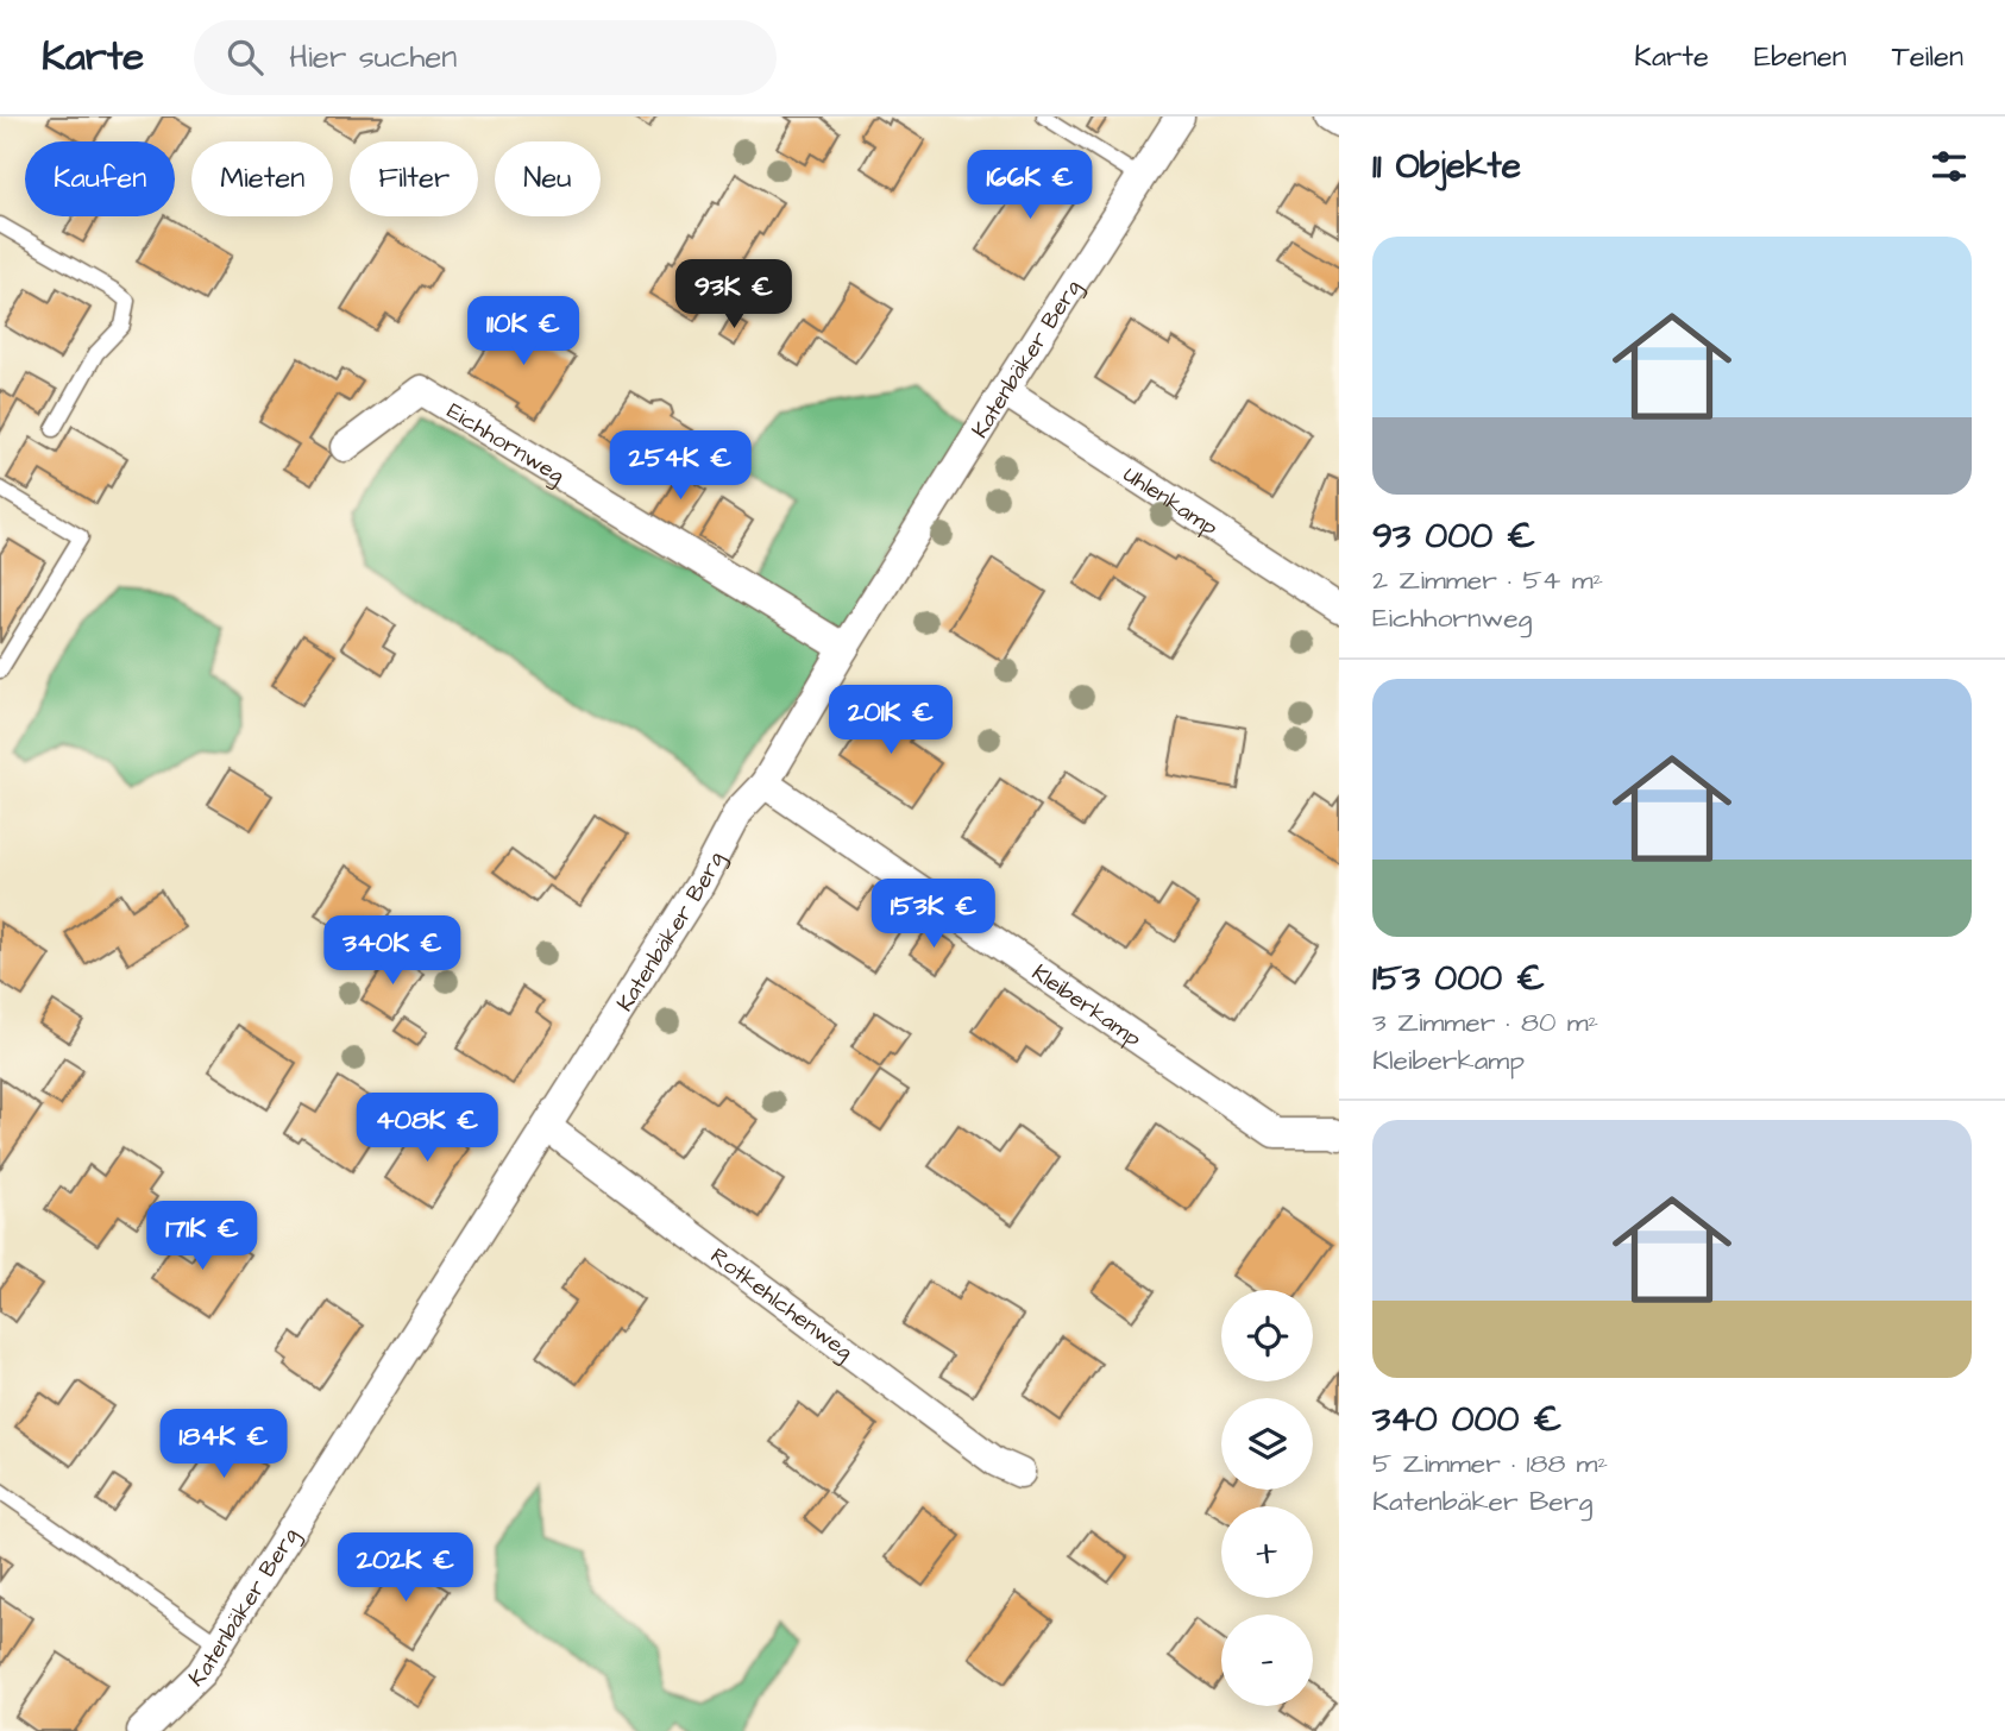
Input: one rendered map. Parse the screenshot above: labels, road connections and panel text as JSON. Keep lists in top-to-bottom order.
{
  "streets": {
    "street": [
      "Katenbäker Berg",
      "Eichhornweg",
      "Uhlenkamp",
      "Kleiberkamp",
      "Rotkehlchenweg"
    ]
  },
  "crossings": [
    ["Katenbäker Berg", "Eichhornweg"],
    ["Katenbäker Berg", "Uhlenkamp"],
    ["Katenbäker Berg", "Kleiberkamp"],
    ["Katenbäker Berg", "Rotkehlchenweg"]
  ],
  "page": {
    "header": "Karte",
    "search": "Hier suchen",
    "nav": ["Karte", "Ebenen", "Teilen"],
    "heading": "11 Objekte",
    "chip": [
      "Kaufen",
      "Mieten",
      "Filter",
      "Neu"
    ],
    "price": [
      "166K €",
      "93K €",
      "110K €",
      "254K €",
      "201K €",
      "153K €",
      "340K €",
      "408K €",
      "171K €",
      "184K €",
      "202K €"
    ],
    "list": [
      {
        "name": "93 000 €",
        "note": "2 Zimmer · 54 m² · Eichhornweg"
      },
      {
        "name": "153 000 €",
        "note": "3 Zimmer · 80 m² · Kleiberkamp"
      },
      {
        "name": "340 000 €",
        "note": "5 Zimmer · 188 m² · Katenbäker Berg"
      }
    ],
    "map_buttons": ["+", "−"]
  }
}
